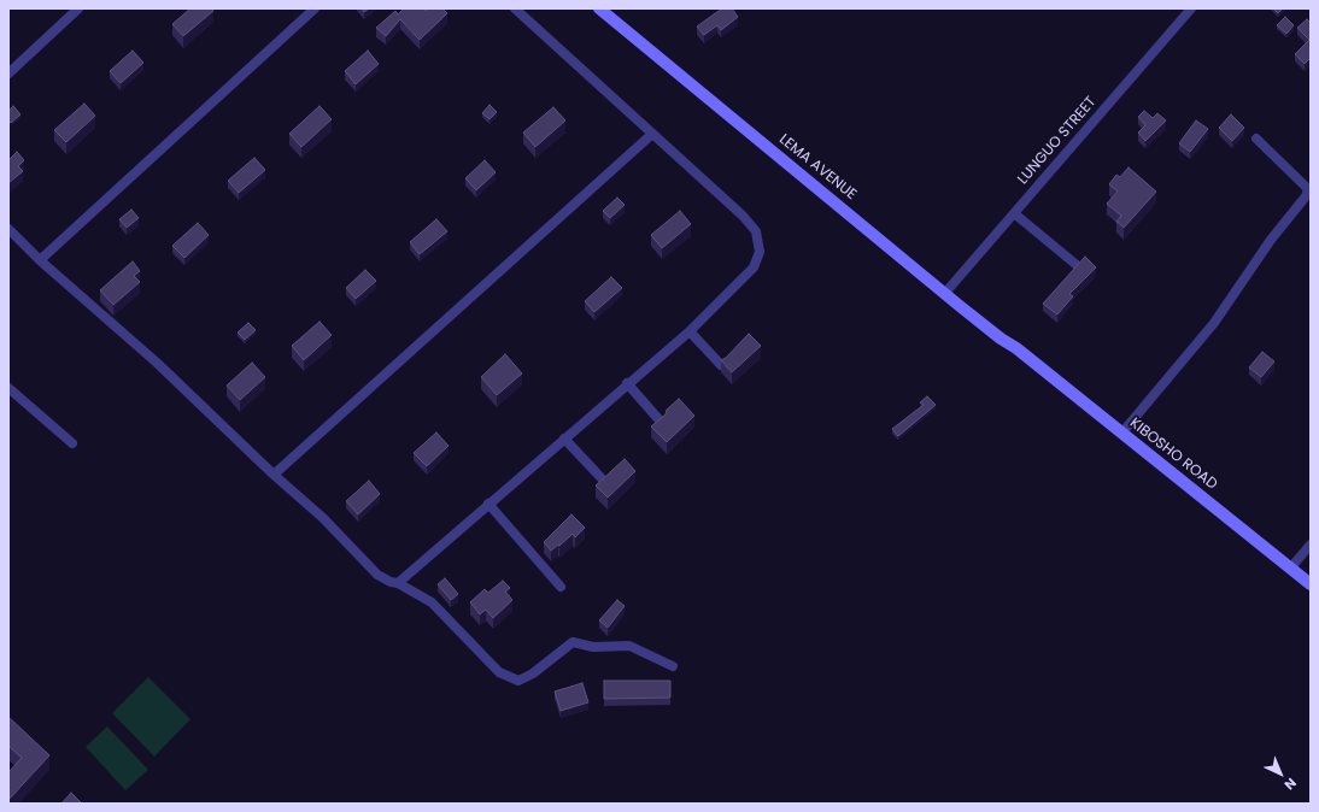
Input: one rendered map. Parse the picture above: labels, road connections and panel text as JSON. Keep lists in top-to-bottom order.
{
  "streets": {
    "main road": ["LEMA AVENUE", "KIBOSHO ROAD"],
    "street": ["LUNGUO STREET"]
  },
  "crossings": [
    ["LUNGUO STREET", "LEMA AVENUE"],
    ["LEMA AVENUE", "KIBOSHO ROAD"]
  ],
  "north": "bottom right"
}
